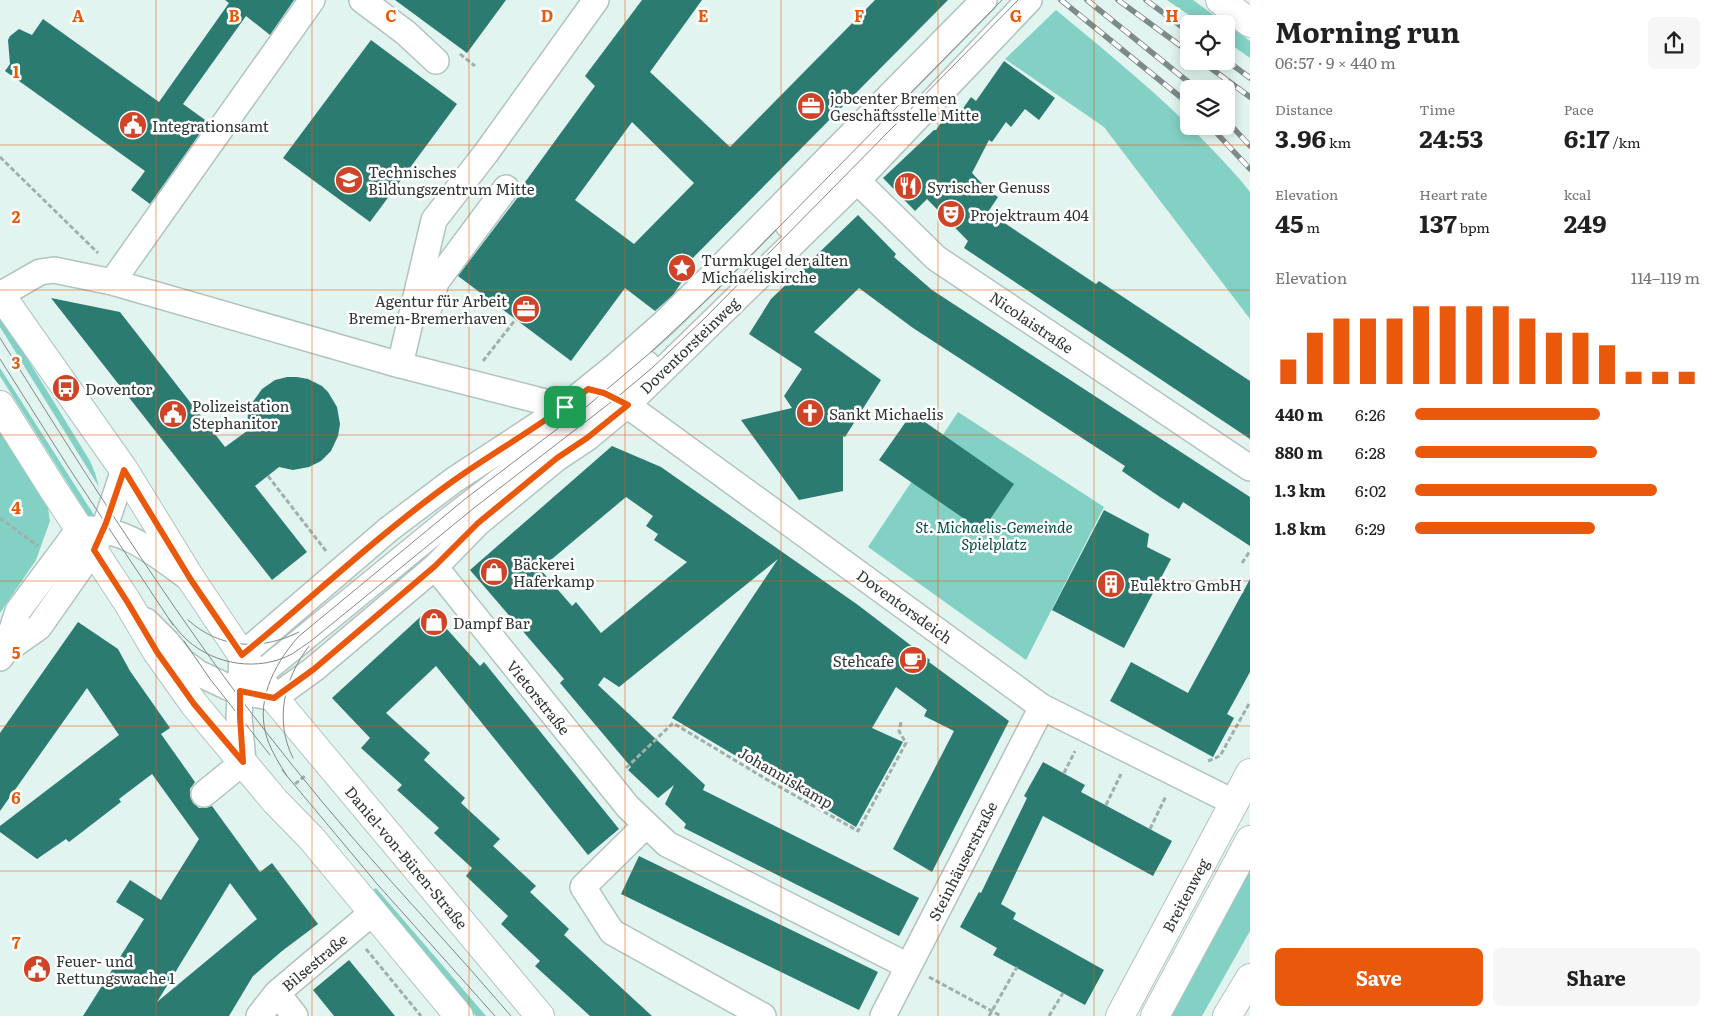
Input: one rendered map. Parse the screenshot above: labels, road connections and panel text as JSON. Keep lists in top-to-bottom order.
{
  "streets": {
    "main road": ["Daniel-von-Büren-Straße", "Breitenweg"],
    "street": [
      "Nicolaistraße",
      "Doventorsteinweg",
      "Doventorsdeich",
      "Vietorstraße",
      "Steinhäuserstraße",
      "Bilsestraße"
    ],
    "path": ["Johanniskamp"]
  },
  "crossings": [
    ["Nicolaistraße", "Doventorsteinweg"],
    ["Doventorsteinweg", "Doventorsdeich"],
    ["Doventorsteinweg", "Vietorstraße"],
    ["Doventorsteinweg", "Daniel-von-Büren-Straße"],
    ["Doventorsdeich", "Steinhäuserstraße"],
    ["Doventorsdeich", "Breitenweg"],
    ["Vietorstraße", "Johanniskamp"],
    ["Vietorstraße", "Steinhäuserstraße"]
  ],
  "parks": ["St. Michaelis-Gemeinde Spielplatz"],
  "places": {
    "office": ["jobcenter Bremen Geschäftsstelle Mitte", "Agentur für Arbeit Bremen-Bremerhaven"],
    "public building": ["Integrationsamt", "Polizeistation Stephanitor", "Feuer- und Rettungswache 1"],
    "school or university": ["Technisches Bildungszentrum Mitte"],
    "restaurant": ["Syrischer Genuss"],
    "theatre": ["Projektraum 404"],
    "place": ["Turmkugel der alten Michaeliskirche"],
    "bus stop": ["Doventor"],
    "church": ["Sankt Michaelis"],
    "shop": ["Bäckerei Haferkamp", "Dampf Bar"],
    "building": ["Eulektro GmbH"],
    "cafe": ["Stehcafe"]
  },
  "page": {
    "heading": ["Morning run", "06:57 · 9 × 440 m"],
    "stats": [
      ["Distance", "3.96 km"],
      ["Time", "24:53"],
      ["Pace", "6:17 /km"],
      ["Elevation", "45 m"],
      ["Heart rate", "137 bpm"],
      ["kcal", "249"]
    ],
    "chart": ["Elevation", "114–119 m"],
    "list": [
      {
        "name": "440 m",
        "note": "6:26"
      },
      {
        "name": "880 m",
        "note": "6:28"
      },
      {
        "name": "1.3 km",
        "note": "6:02"
      },
      {
        "name": "1.8 km",
        "note": "6:29"
      }
    ],
    "buttons": ["Save", "Share"]
  },
  "grid": {
    "columns": [
      "A",
      "B",
      "C",
      "D",
      "E",
      "F",
      "G",
      "H"
    ],
    "rows": [
      "1",
      "2",
      "3",
      "4",
      "5",
      "6",
      "7"
    ]
  }
}
